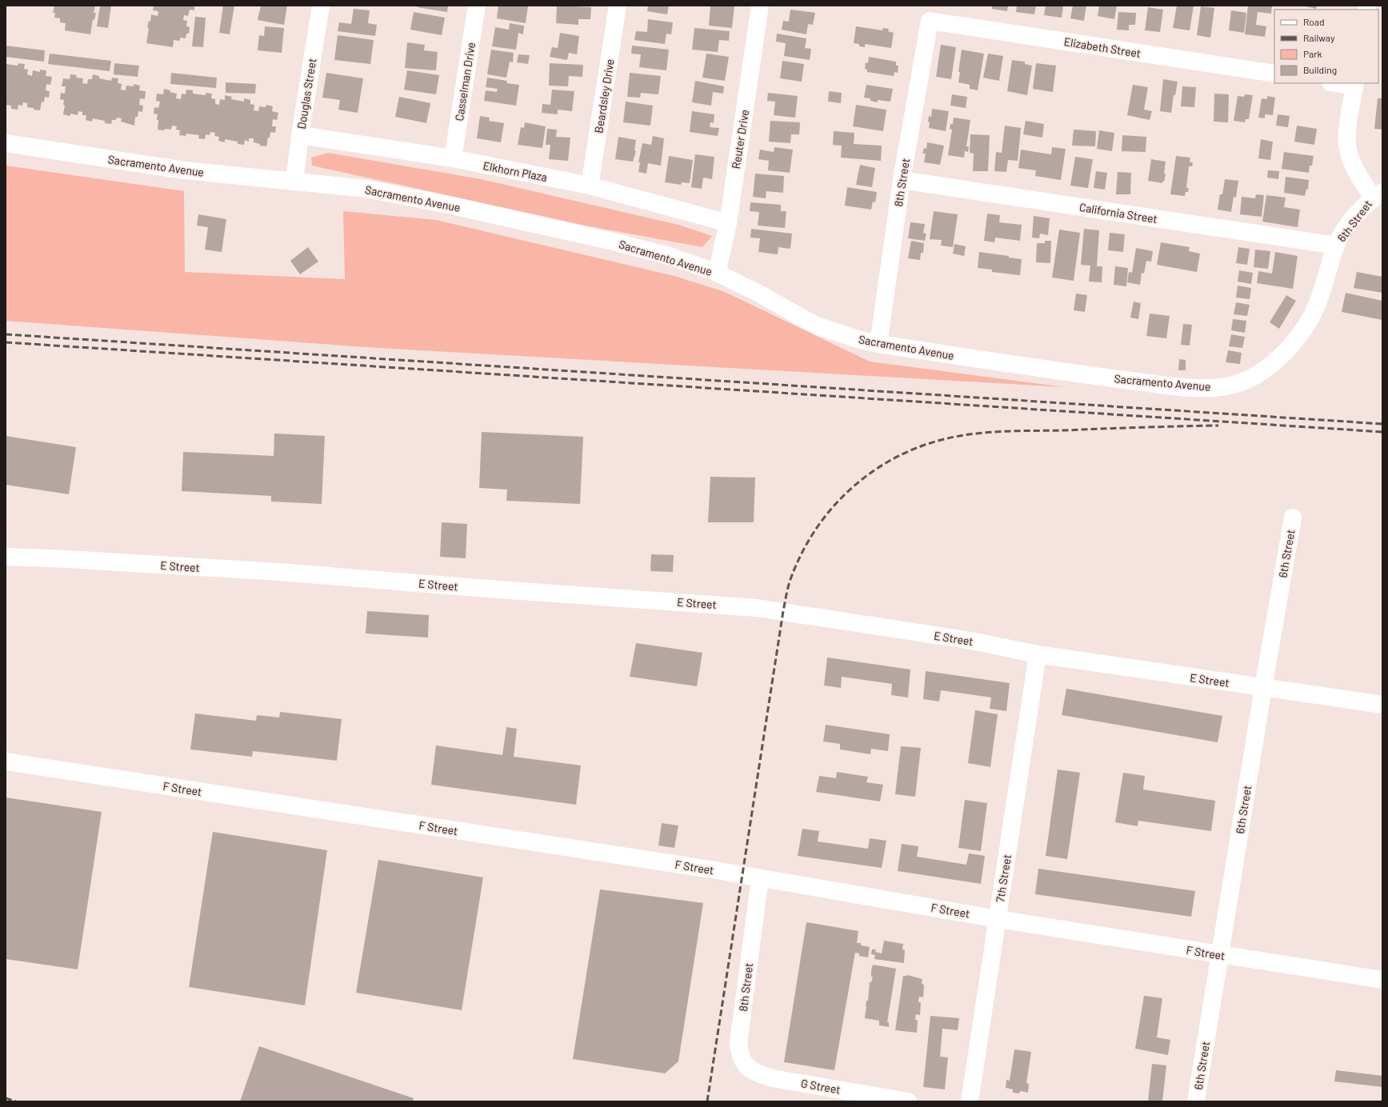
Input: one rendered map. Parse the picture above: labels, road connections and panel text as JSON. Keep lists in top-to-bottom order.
{
  "streets": {
    "street": [
      "Elizabeth Street",
      "Casselman Drive",
      "Douglas Street",
      "Beardsley Drive",
      "Reuter Drive",
      "Sacramento Avenue",
      "Elkhorn Plaza",
      "8th Street",
      "California Street",
      "6th Street",
      "E Street",
      "F Street",
      "7th Street",
      "G Street"
    ]
  },
  "crossings": [
    ["Elizabeth Street", "8th Street"],
    ["Casselman Drive", "Elkhorn Plaza"],
    ["Douglas Street", "Sacramento Avenue"],
    ["Douglas Street", "Elkhorn Plaza"],
    ["Beardsley Drive", "Elkhorn Plaza"],
    ["Reuter Drive", "Sacramento Avenue"],
    ["Reuter Drive", "Elkhorn Plaza"],
    ["Sacramento Avenue", "8th Street"],
    ["Sacramento Avenue", "6th Street"],
    ["8th Street", "California Street"],
    ["8th Street", "F Street"],
    ["8th Street", "G Street"],
    ["California Street", "6th Street"],
    ["6th Street", "E Street"],
    ["6th Street", "F Street"],
    ["E Street", "7th Street"],
    ["F Street", "7th Street"]
  ],
  "legend": [
    "Road",
    "Railway",
    "Park",
    "Building"
  ]
}
